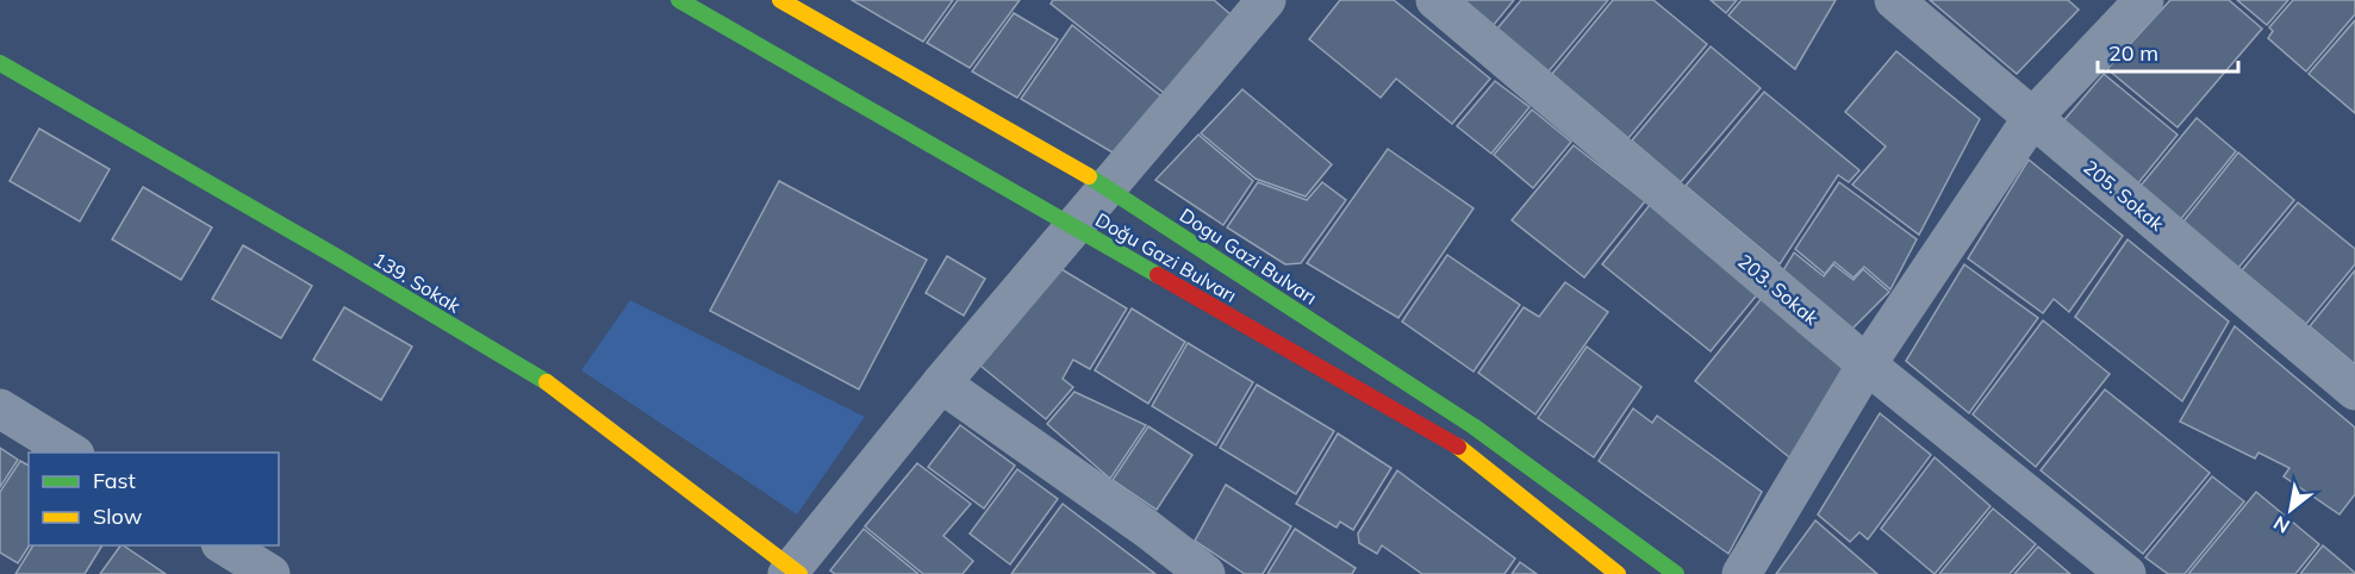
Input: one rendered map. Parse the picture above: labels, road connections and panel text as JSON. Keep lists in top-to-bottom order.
{
  "streets": {
    "main road": ["Dogu Gazi Bulvarı", "Doğu Gazi Bulvarı", "139. Sokak"],
    "street": ["205. Sokak", "203. Sokak"]
  },
  "legend": ["Fast", "Slow"],
  "scale_bar": "20 m",
  "north": "bottom left"
}
